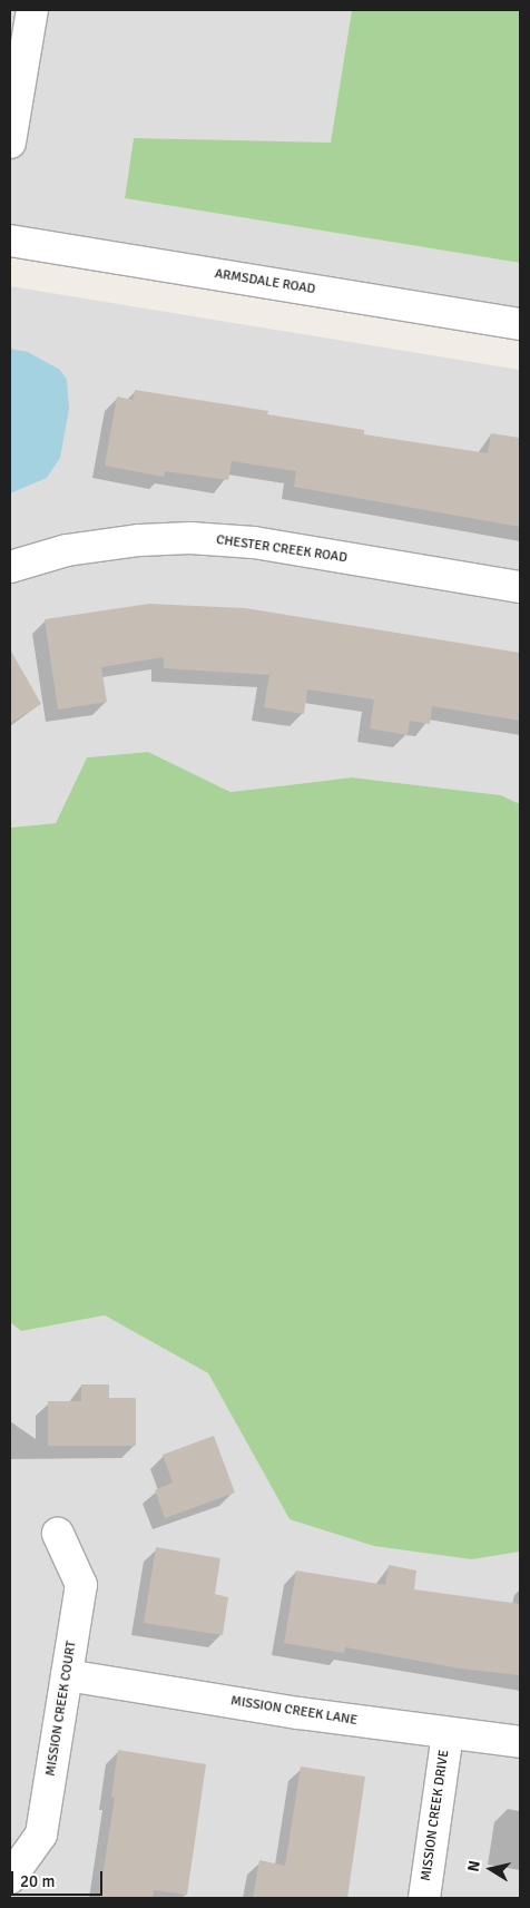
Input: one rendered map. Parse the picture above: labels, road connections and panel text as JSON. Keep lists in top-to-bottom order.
{
  "streets": {
    "street": [
      "ARMSDALE ROAD",
      "CHESTER CREEK ROAD",
      "MISSION CREEK COURT",
      "MISSION CREEK LANE",
      "MISSION CREEK DRIVE"
    ]
  },
  "crossings": [
    ["MISSION CREEK COURT", "MISSION CREEK LANE"],
    ["MISSION CREEK LANE", "MISSION CREEK DRIVE"]
  ],
  "scale_bar": "20 m",
  "north": "left"
}
